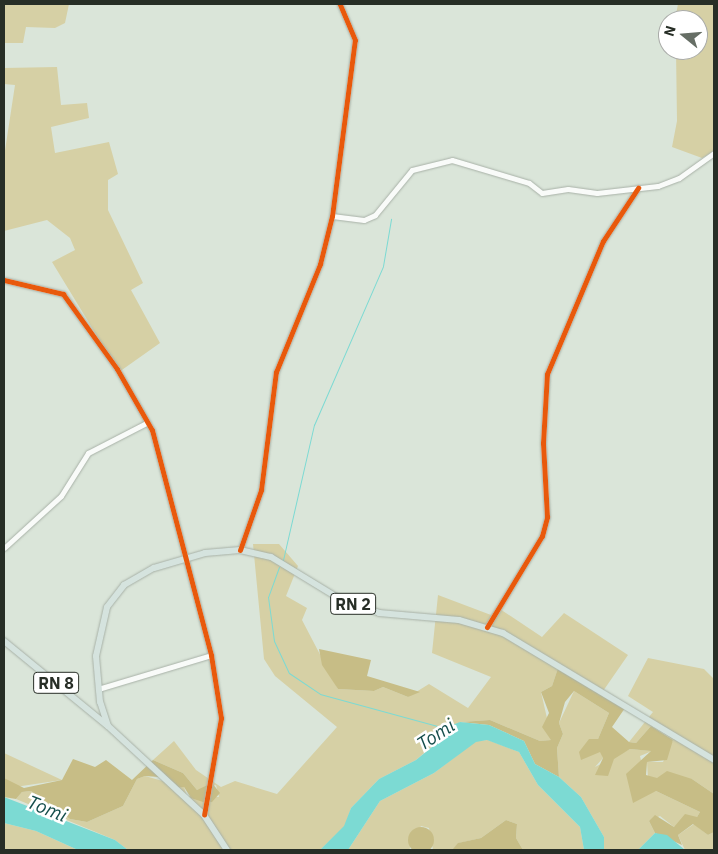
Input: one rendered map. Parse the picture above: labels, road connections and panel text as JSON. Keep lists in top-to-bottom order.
{
  "streets": {
    "main road": ["RN 2", "RN 8"]
  },
  "crossings": [
    ["RN 2", "RN 8"]
  ],
  "water": ["Tomi"],
  "north": "left"
}
